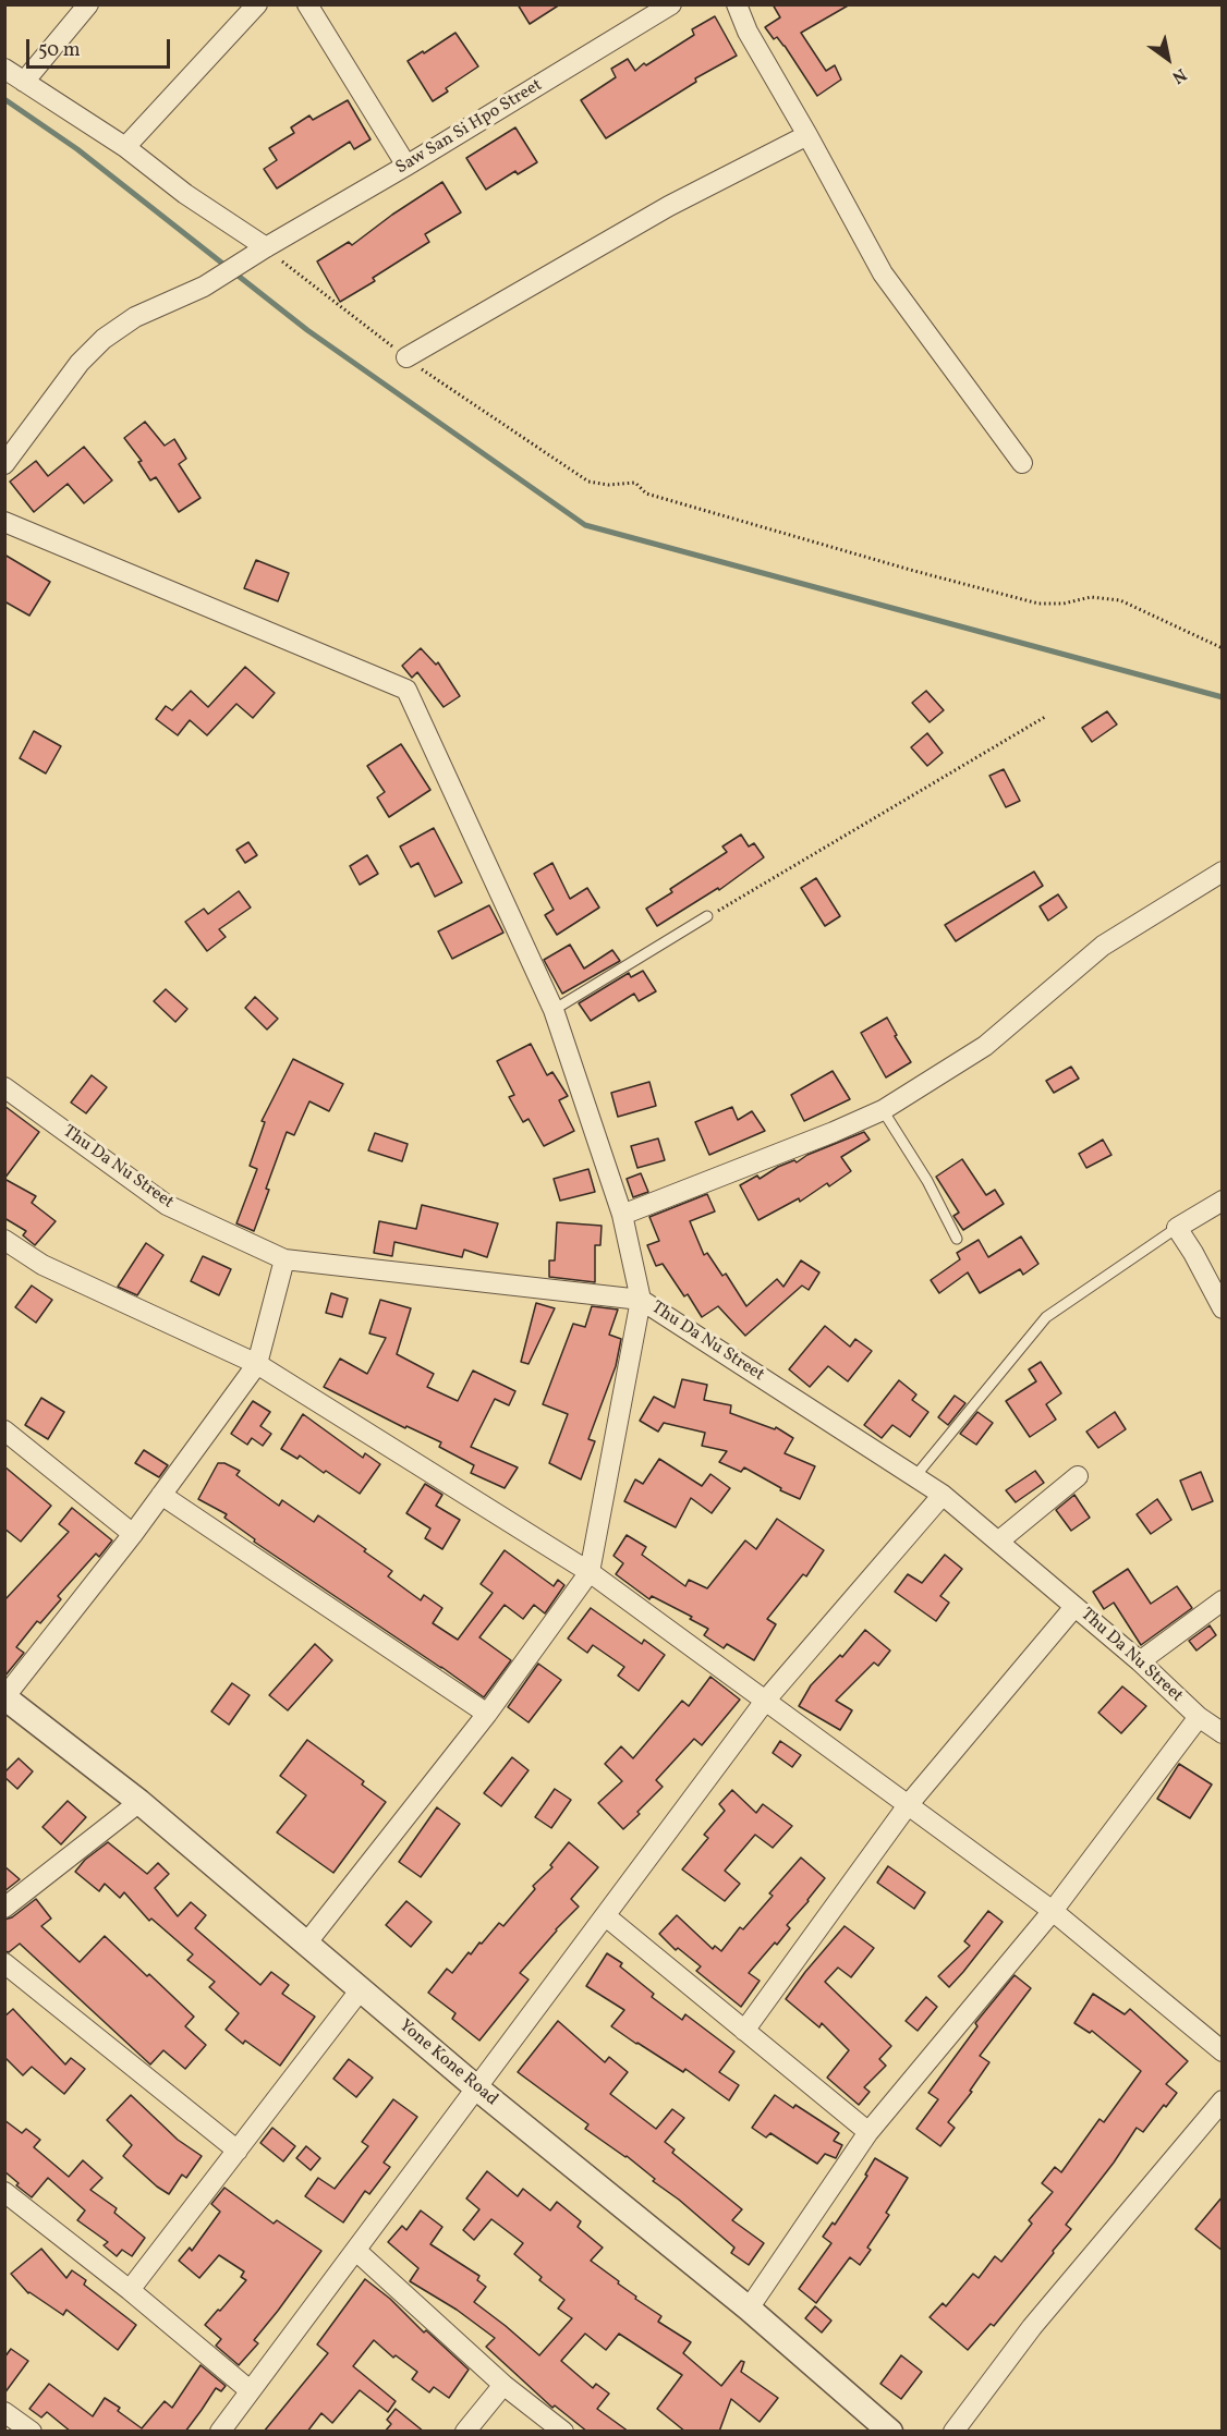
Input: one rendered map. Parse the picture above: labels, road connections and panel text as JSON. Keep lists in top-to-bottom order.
{
  "streets": {
    "street": ["Saw San Si Hpo Street", "Thu Da Nu Street", "Yone Kone Road"]
  },
  "scale_bar": "50 m",
  "north": "bottom right"
}
